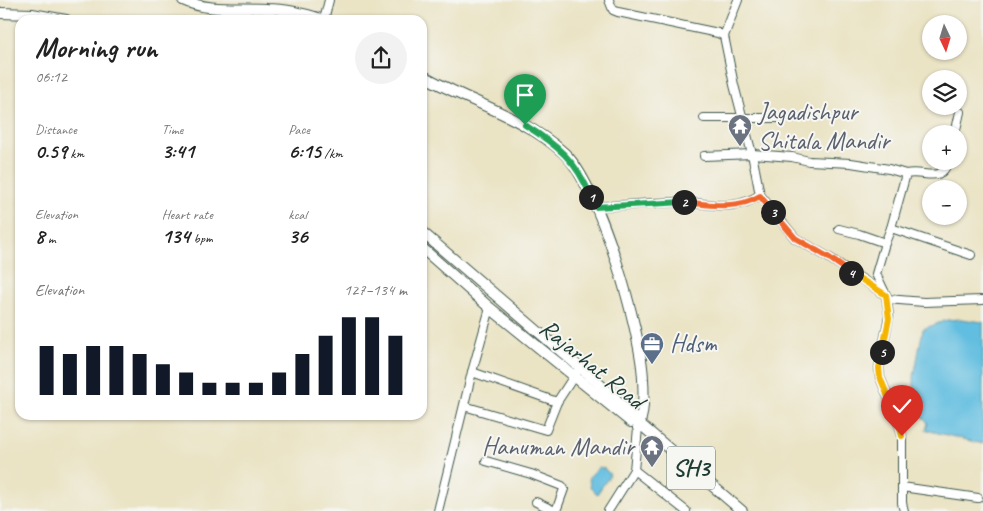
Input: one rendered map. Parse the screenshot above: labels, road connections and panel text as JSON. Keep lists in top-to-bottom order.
{
  "streets": {
    "main road": ["Rajarhat Road", "SH3"]
  },
  "crossings": [
    ["Rajarhat Road", "SH3"]
  ],
  "places": {
    "temple": ["Jagadishpur Shitala Mandir", "Hanuman Mandir"],
    "office": ["Hdsm"]
  },
  "north": "bottom",
  "page": {
    "map_buttons": ["+", "−"],
    "heading": ["Morning run", "06:12"],
    "stats": [
      ["Distance", "0.59 km"],
      ["Time", "3:41"],
      ["Pace", "6:15 /km"],
      ["Elevation", "8 m"],
      ["Heart rate", "134 bpm"],
      ["kcal", "36"]
    ],
    "pins": [
      "1",
      "2",
      "3",
      "4",
      "5"
    ],
    "chart": ["Elevation", "127–134 m"]
  }
}
